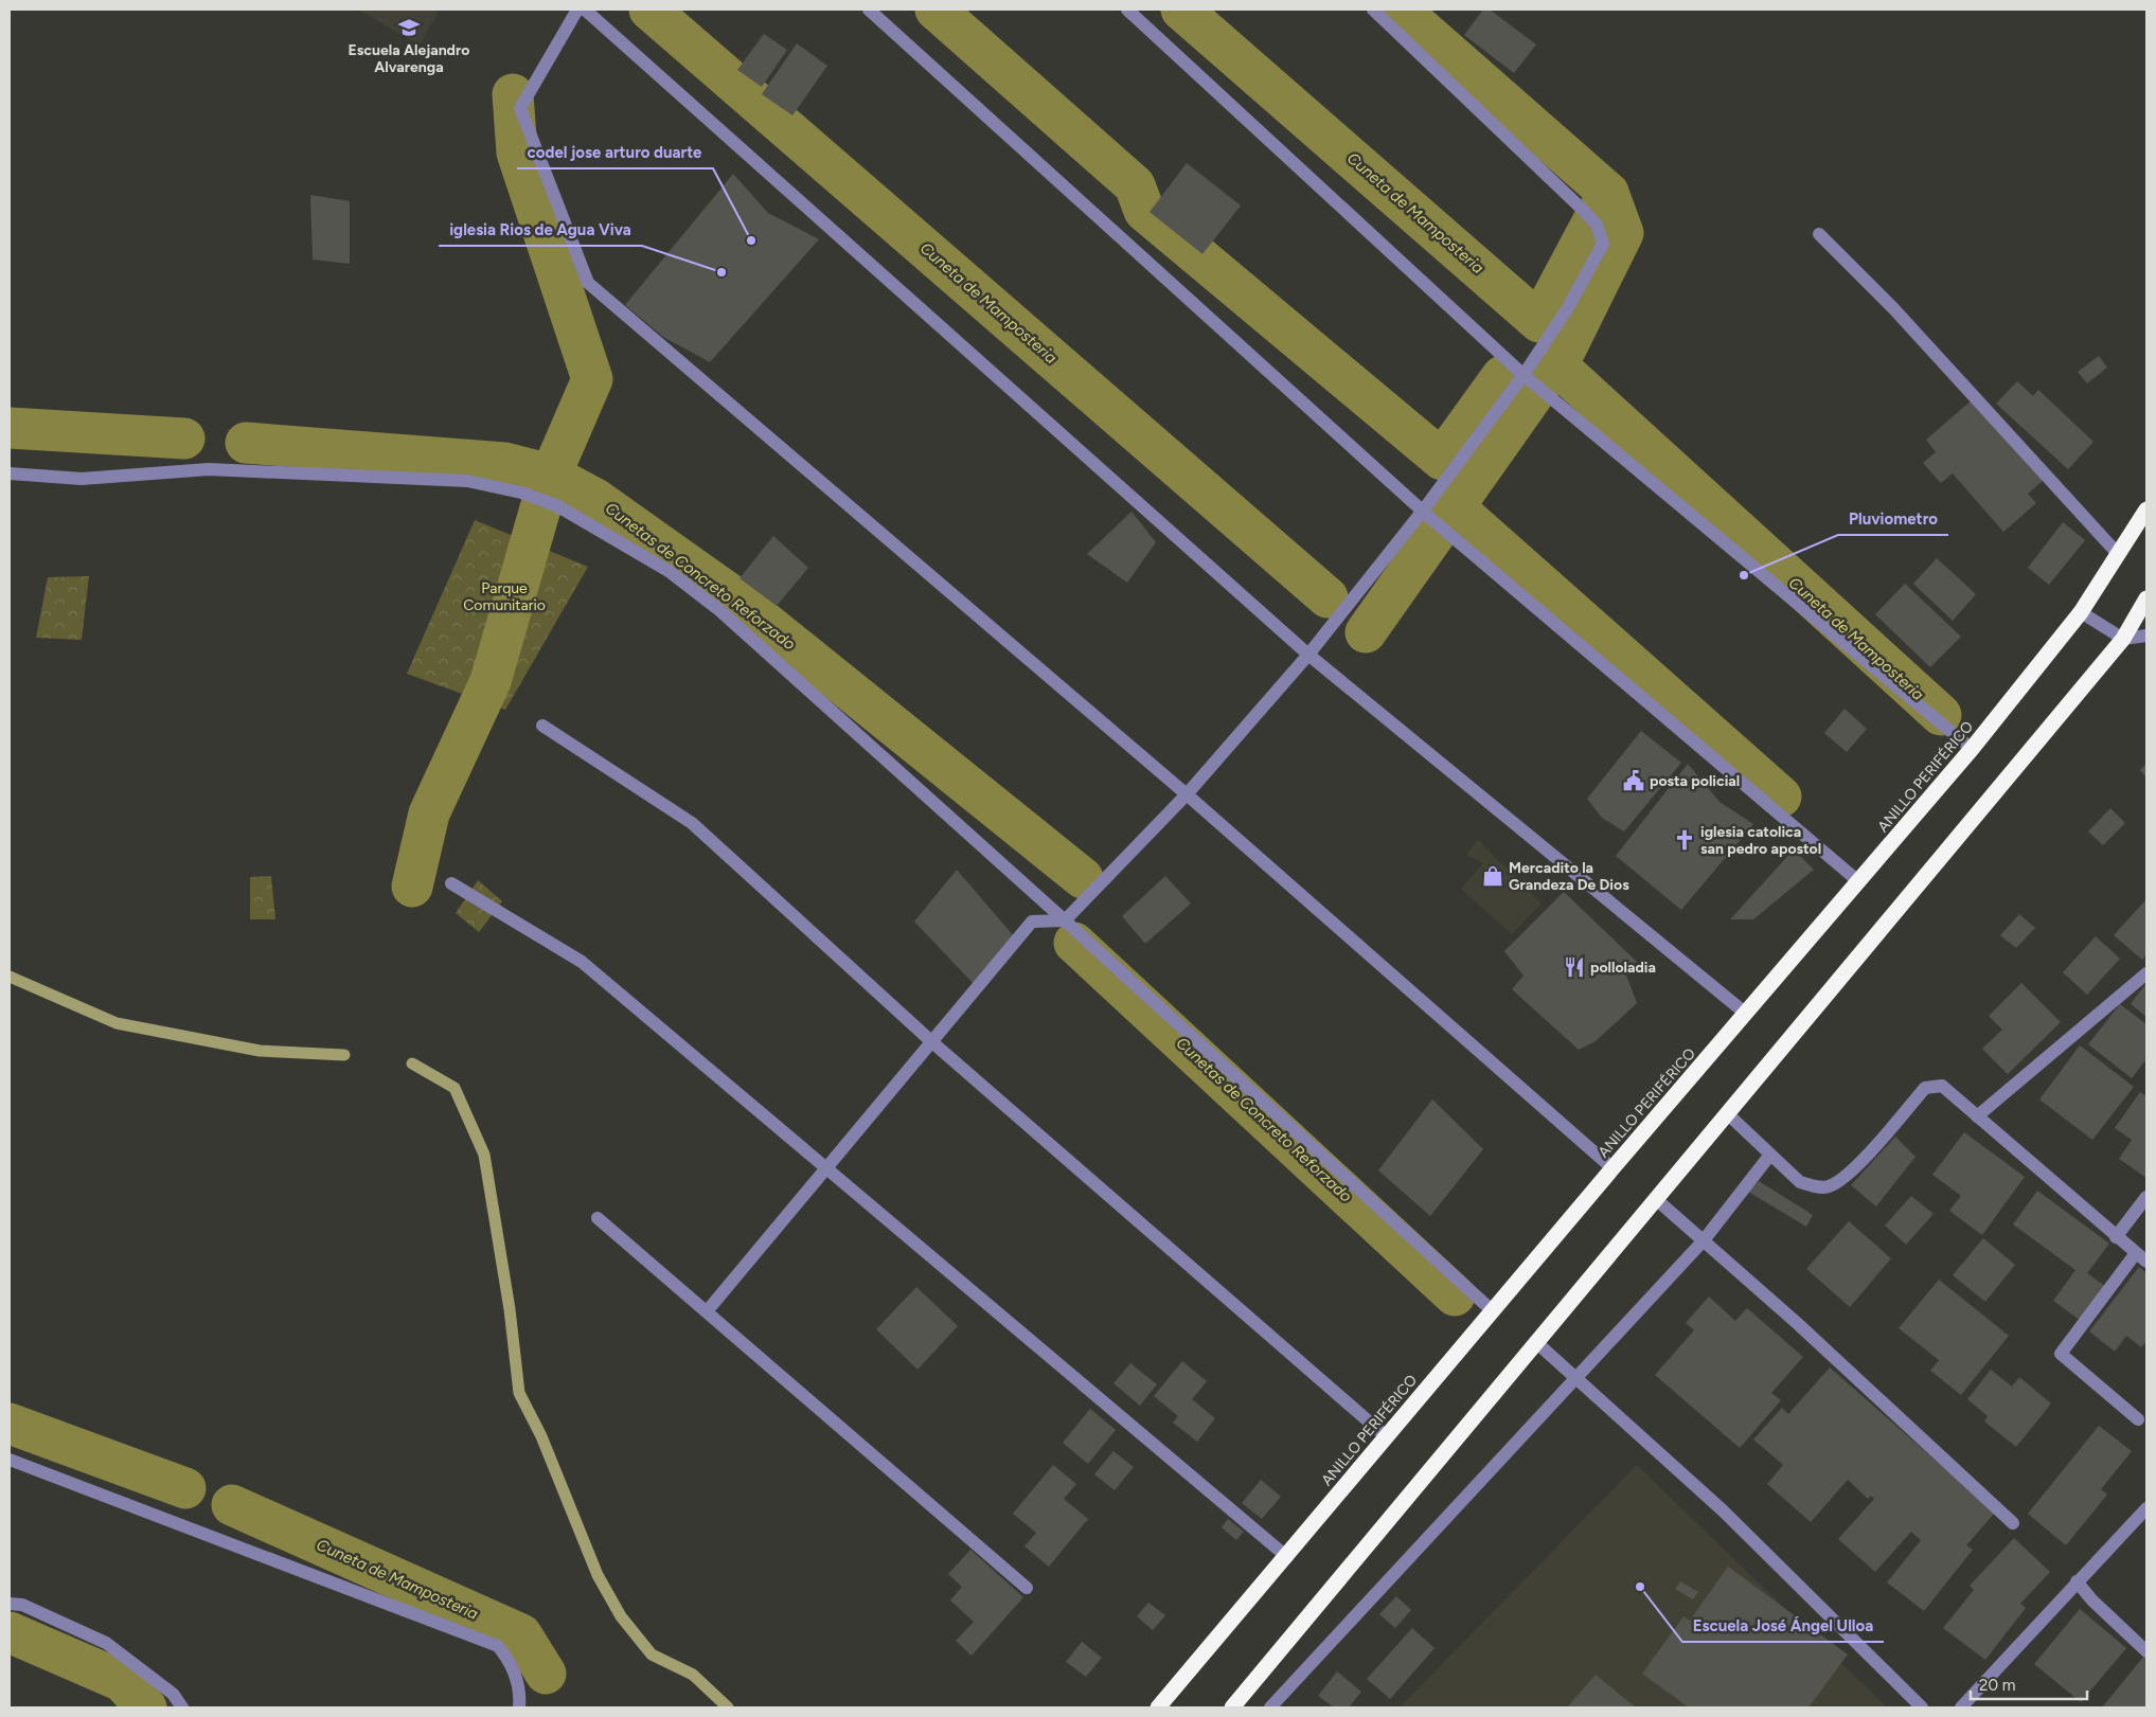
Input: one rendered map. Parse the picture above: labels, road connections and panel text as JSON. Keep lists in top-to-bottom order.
{
  "streets": {
    "highway": ["ANILLO PERIFÉRICO"]
  },
  "water": ["Cuneta de Mamposteria", "Cunetas de Concreto Reforzado"],
  "parks": ["Parque Comunitario"],
  "places": {
    "school or university": ["Escuela Alejandro Alvarenga"],
    "other": [
      "codel jose arturo duarte",
      "iglesia Rios de Agua Viva",
      "Pluviometro",
      "Escuela José Ángel Ulloa"
    ],
    "public building": ["posta policial"],
    "church": ["iglesia catolica san pedro apostol"],
    "shop": ["Mercadito la Grandeza De Dios"],
    "restaurant": ["polloladia"]
  },
  "scale_bar": "20 m"
}
